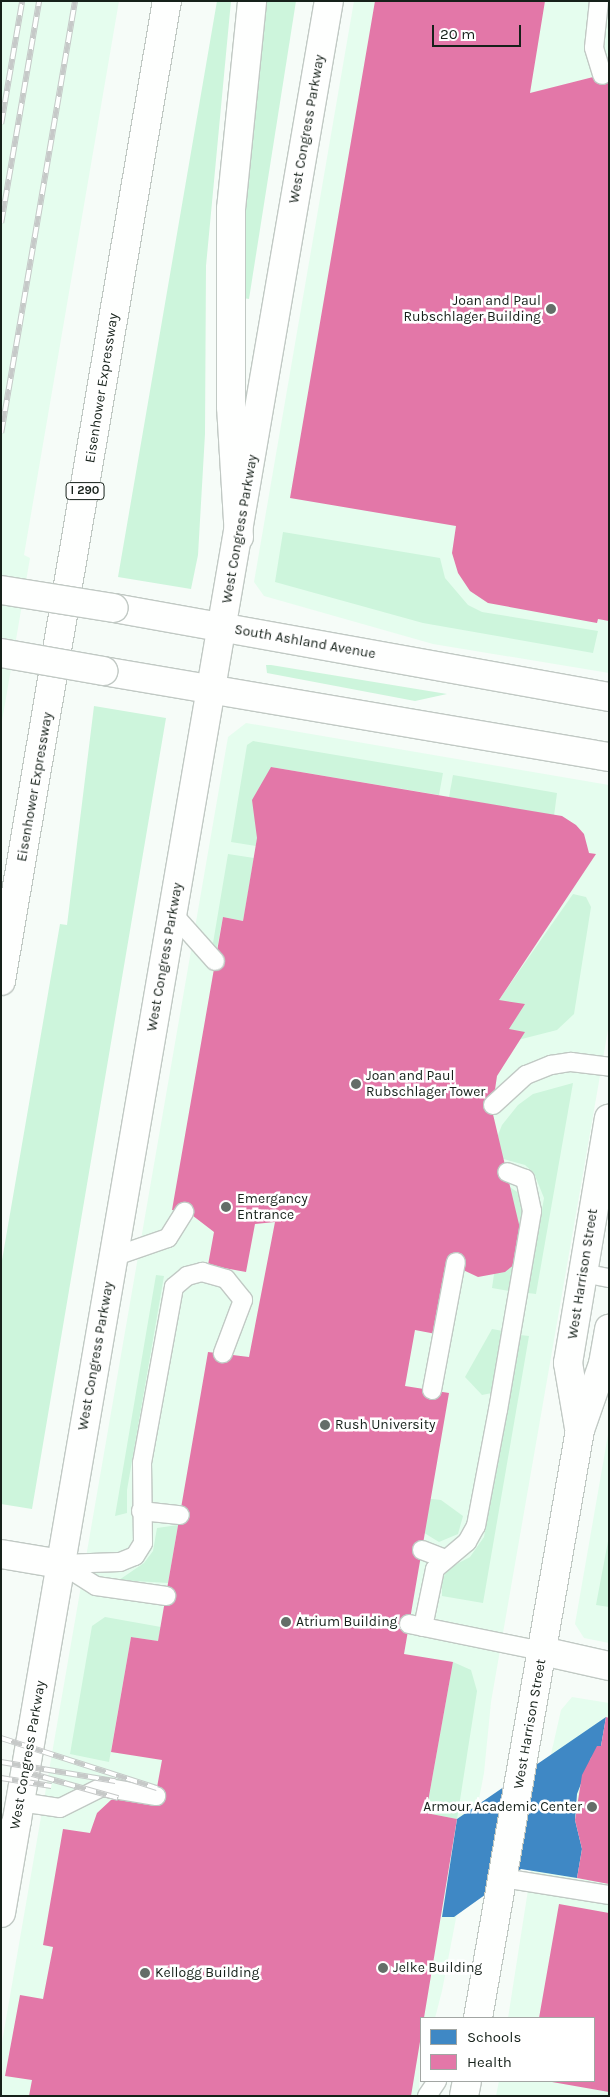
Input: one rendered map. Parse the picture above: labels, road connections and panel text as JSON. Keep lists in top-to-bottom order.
{
  "streets": {
    "main road": [
      "West Congress Parkway",
      "Eisenhower Expressway",
      "I 290",
      "South Ashland Avenue",
      "West Harrison Street"
    ]
  },
  "crossings": [
    ["West Congress Parkway", "South Ashland Avenue"]
  ],
  "places": [
    "Joan and Paul Rubschlager Building",
    "Joan and Paul Rubschlager Tower",
    "Emergancy Entrance",
    "Rush University",
    "Atrium Building",
    "Armour Academic Center",
    "Jelke Building",
    "Kellogg Building"
  ],
  "legend": ["Schools", "Health"],
  "scale_bar": "20 m"
}
